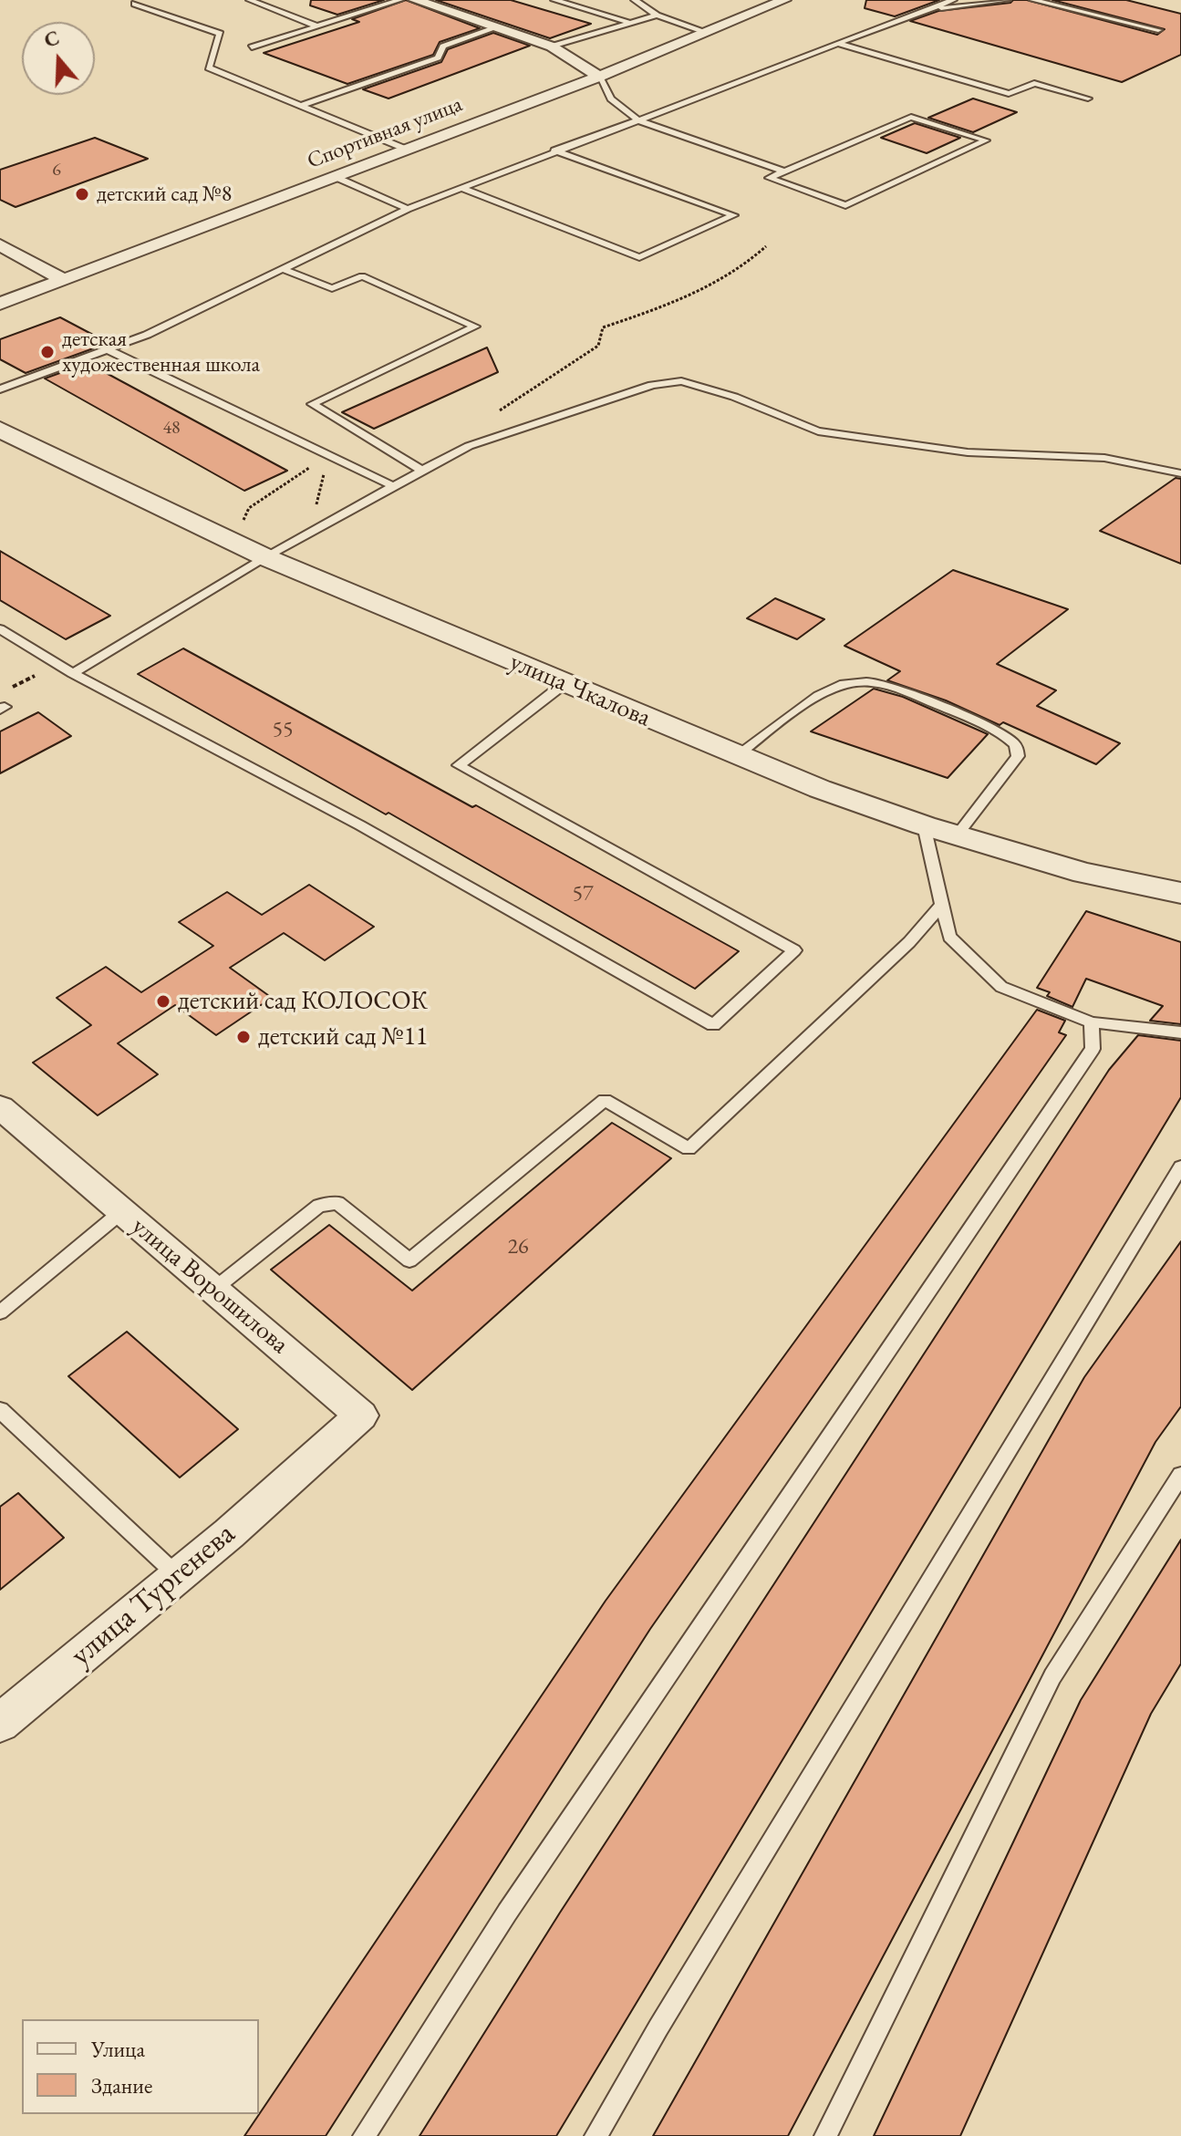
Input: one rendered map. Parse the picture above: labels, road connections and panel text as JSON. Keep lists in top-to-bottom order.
{
  "streets": {
    "street": [
      "Спортивная улица",
      "улица Чкалова",
      "улица Ворошилова",
      "улица Тургенева"
    ]
  },
  "crossings": [
    ["улица Ворошилова", "улица Тургенева"]
  ],
  "places": [
    "детский сад №8",
    "детская художественная школа",
    "детский сад КОЛОСОК",
    "детский сад №11"
  ],
  "house_numbers": [
    "6",
    "48",
    "55",
    "57",
    "26"
  ],
  "legend": ["Улица", "Здание"],
  "north": "top"
}
